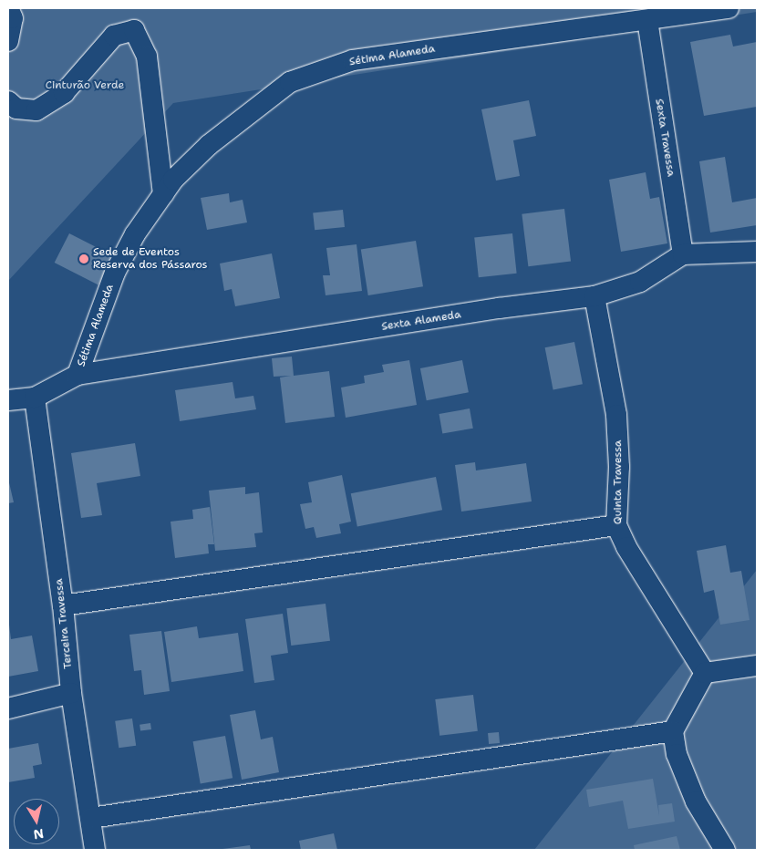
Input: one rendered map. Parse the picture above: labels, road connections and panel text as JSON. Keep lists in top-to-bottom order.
{
  "streets": {
    "street": [
      "Sétima Alameda",
      "Sexta Travessa",
      "Sexta Alameda",
      "Quinta Travessa",
      "Terceira Travessa"
    ]
  },
  "crossings": [
    ["Sétima Alameda", "Sexta Travessa"],
    ["Sétima Alameda", "Sexta Alameda"],
    ["Sexta Travessa", "Sexta Alameda"],
    ["Sexta Alameda", "Quinta Travessa"],
    ["Sexta Alameda", "Terceira Travessa"]
  ],
  "parks": ["Cinturão Verde"],
  "places": ["Sede de Eventos Reserva dos Pássaros"],
  "north": "bottom"
}
